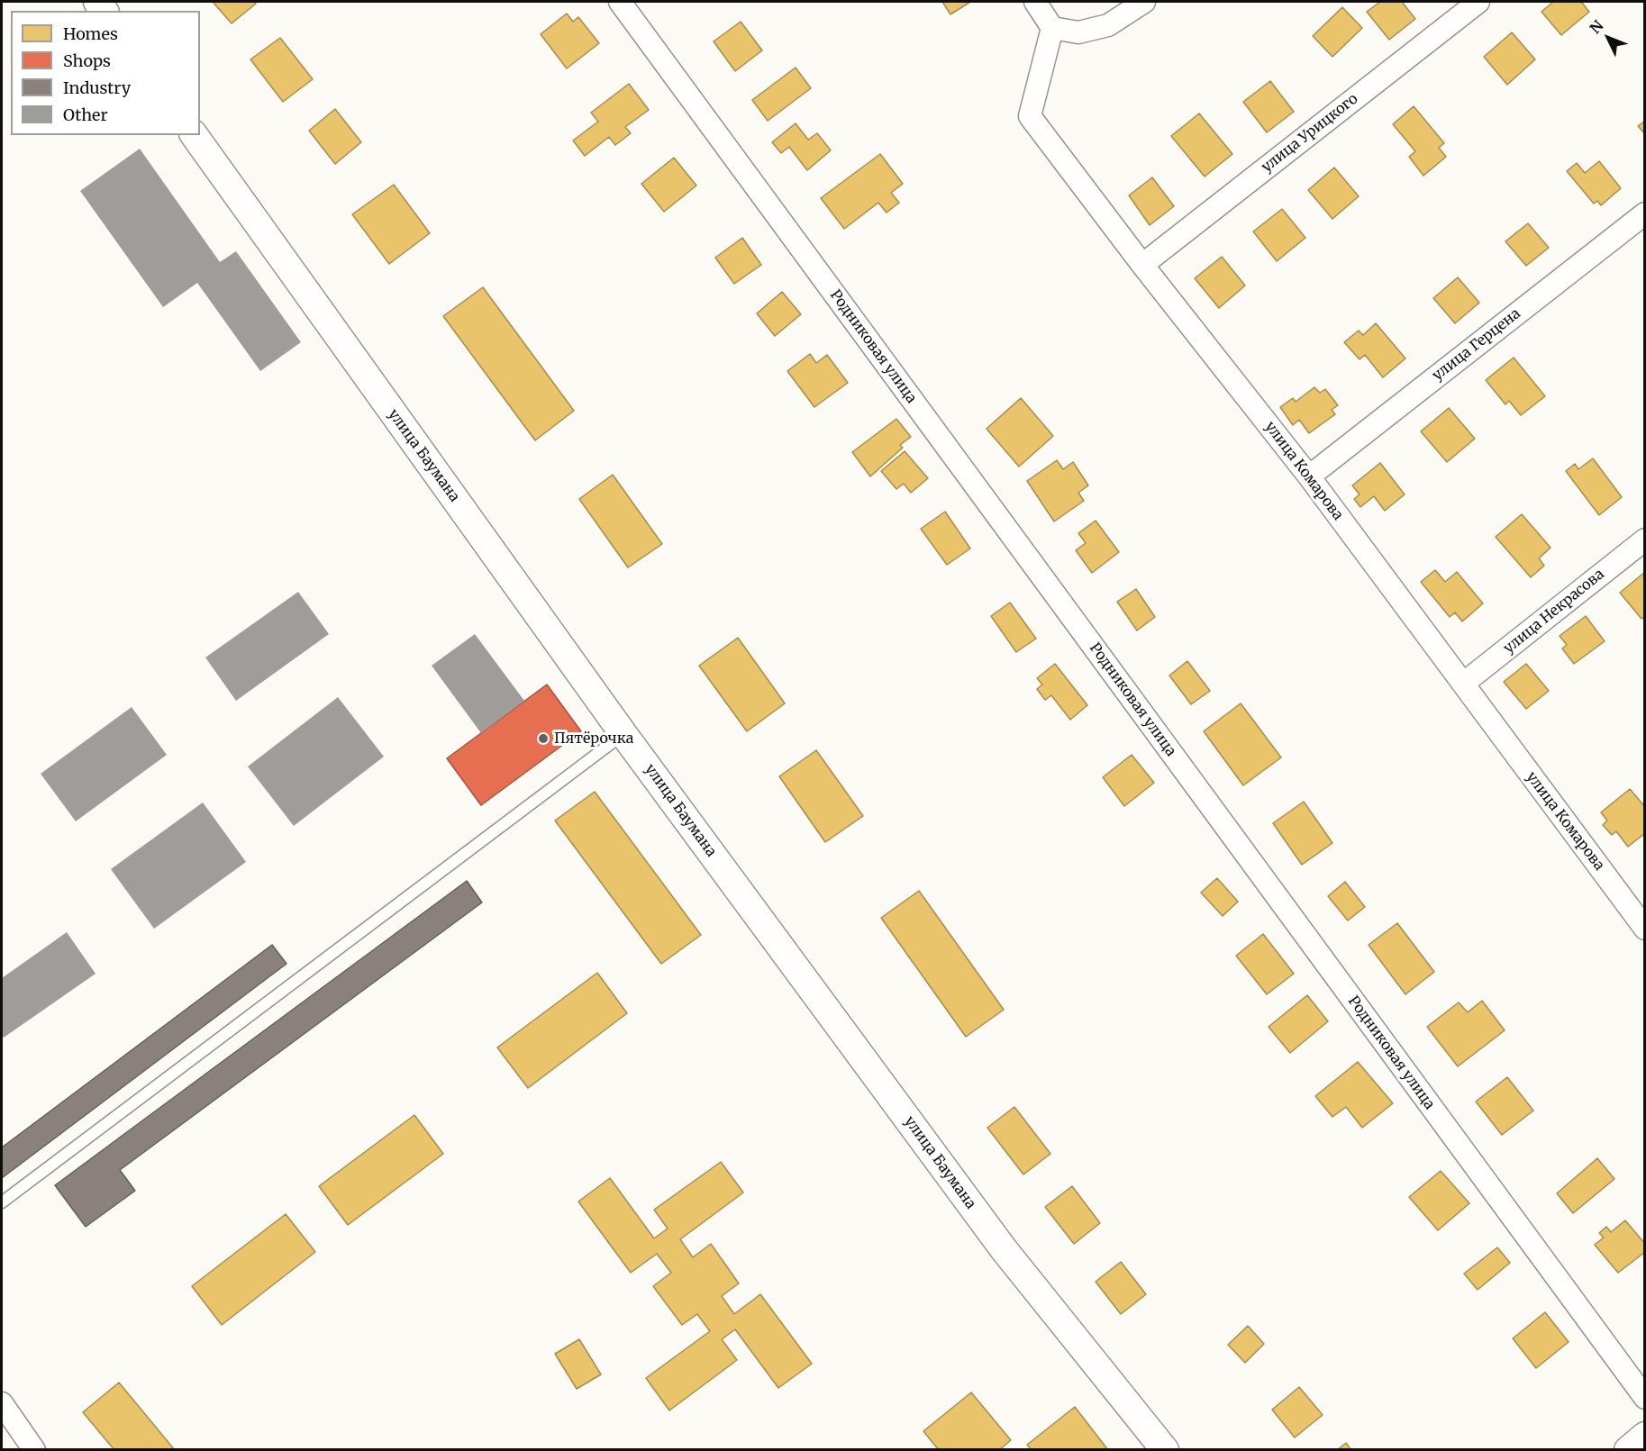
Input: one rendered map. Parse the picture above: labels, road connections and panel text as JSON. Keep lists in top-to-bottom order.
{
  "streets": {
    "street": [
      "улица Урицкого",
      "улица Герцена",
      "Родниковая улица",
      "улица Баумана",
      "улица Комарова",
      "улица Некрасова"
    ]
  },
  "crossings": [
    ["улица Урицкого", "улица Комарова"],
    ["улица Герцена", "улица Комарова"],
    ["улица Комарова", "улица Некрасова"]
  ],
  "places": ["Пятёрочка"],
  "legend": [
    "Homes",
    "Shops",
    "Industry",
    "Other"
  ],
  "north": "top left"
}
